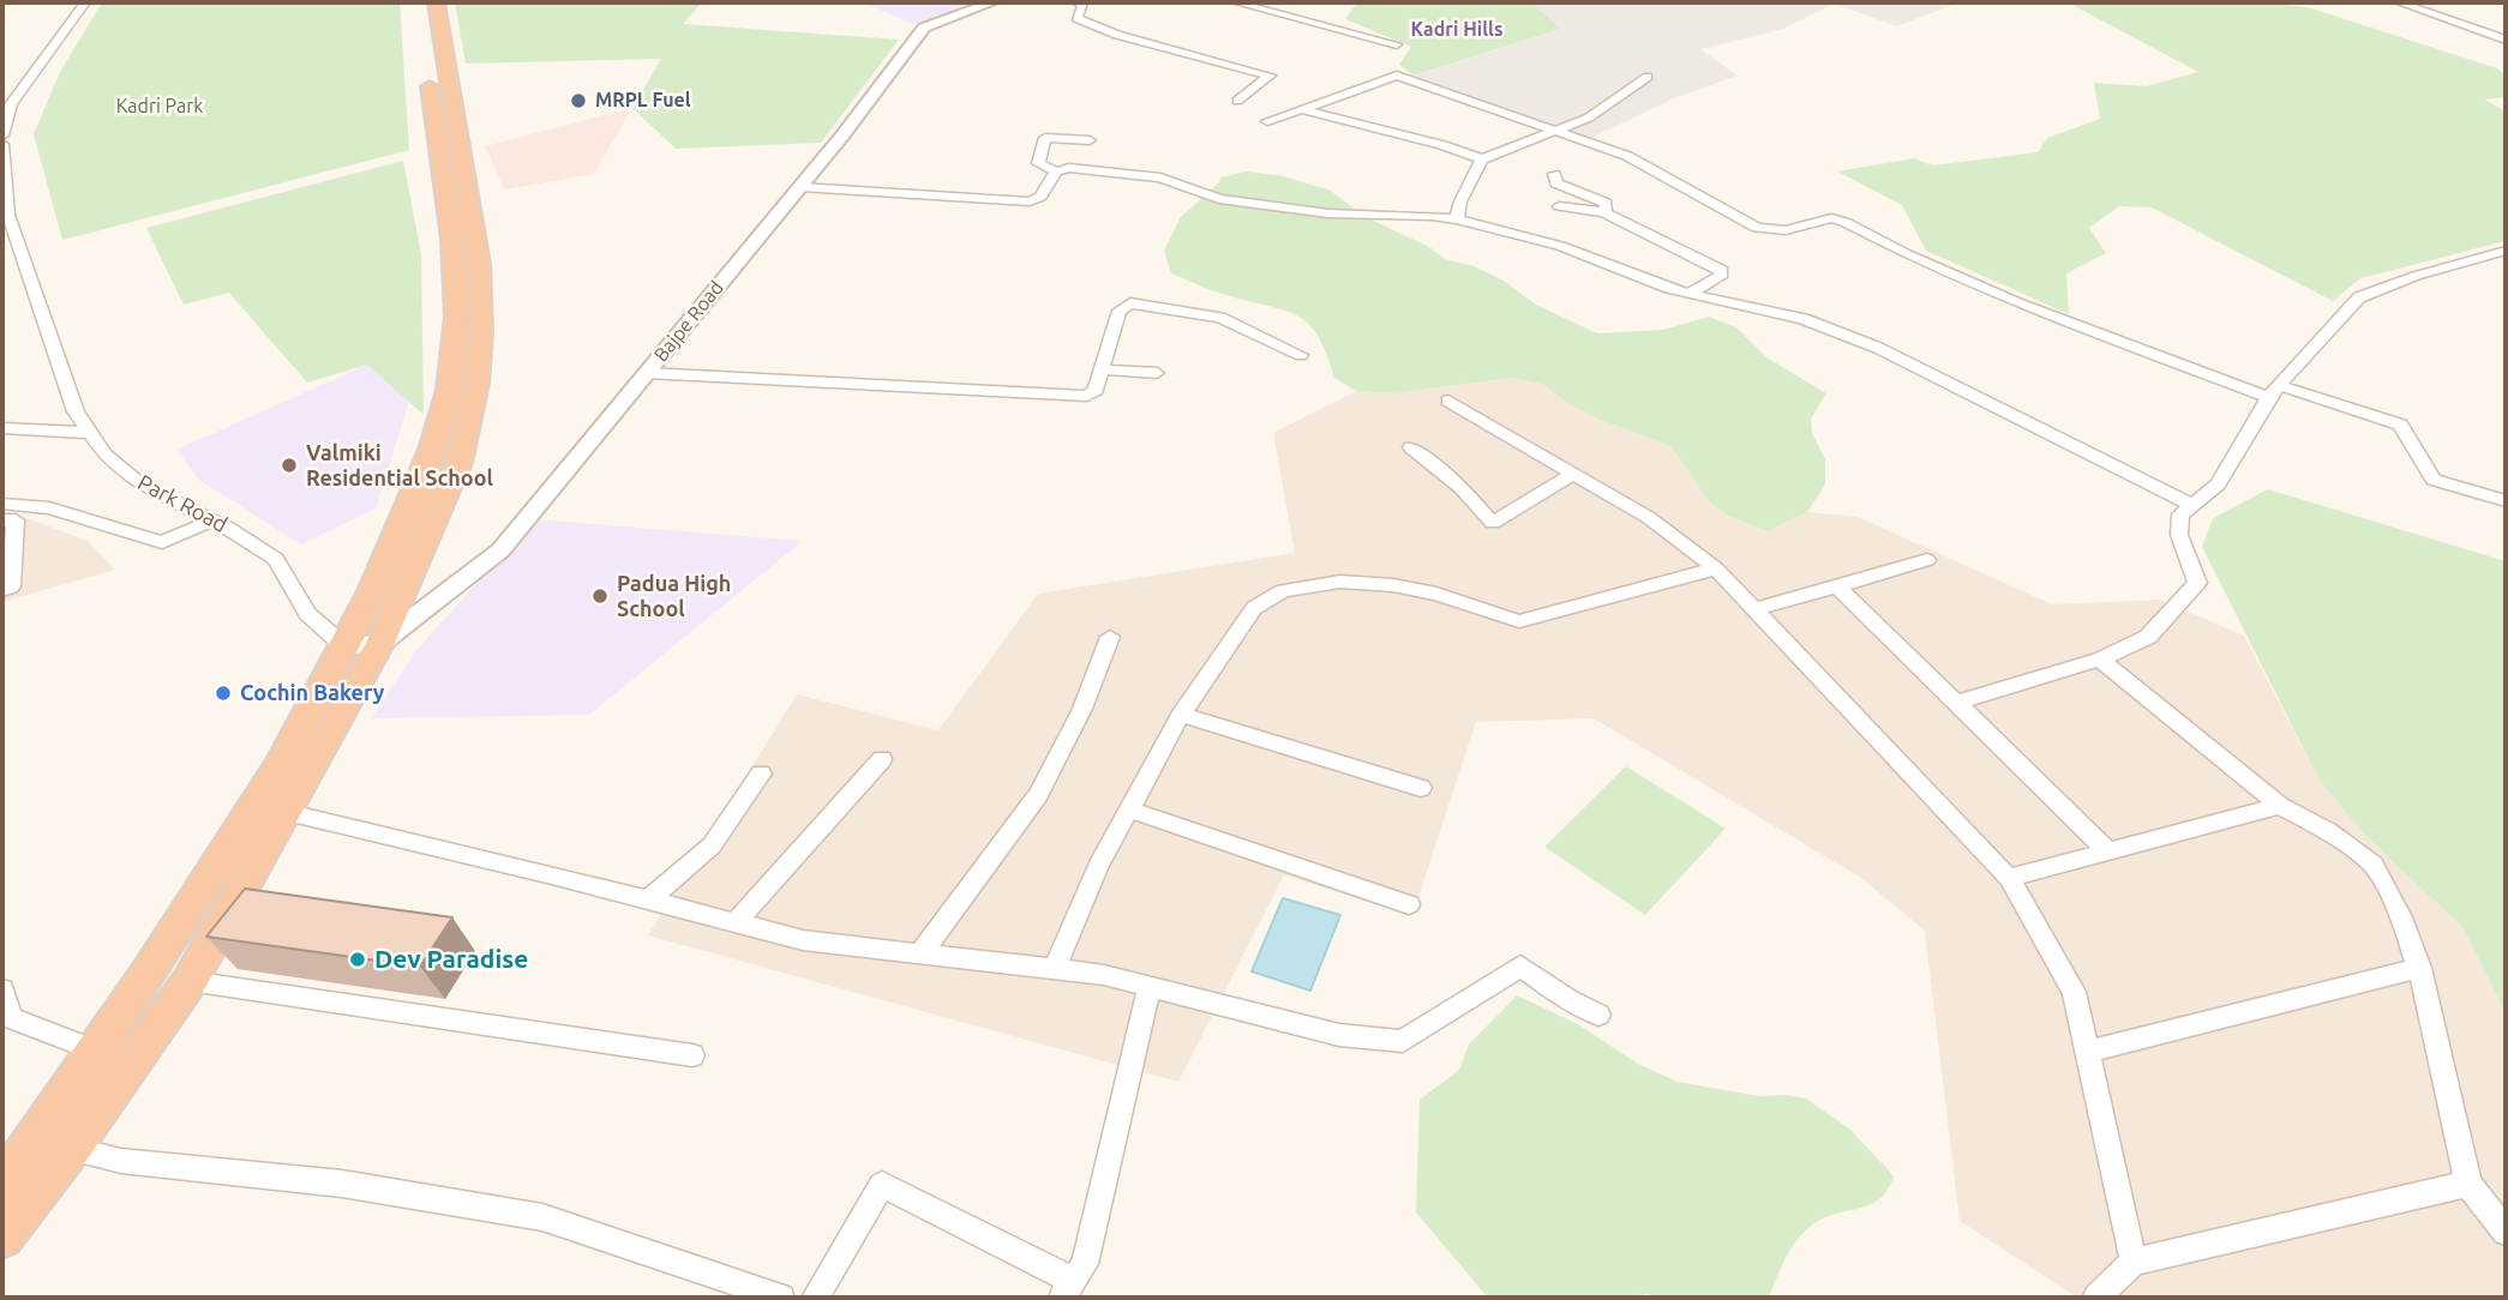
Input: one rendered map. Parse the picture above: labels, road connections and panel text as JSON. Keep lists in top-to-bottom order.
{
  "streets": {
    "street": ["Bajpe Road", "Park Road"]
  },
  "districts": ["Kadri Hills"],
  "parks": ["Kadri Park"],
  "places": [
    "MRPL Fuel",
    "Valmiki Residential School",
    "Padua High School",
    "Cochin Bakery",
    "Dev Paradise"
  ]
}
